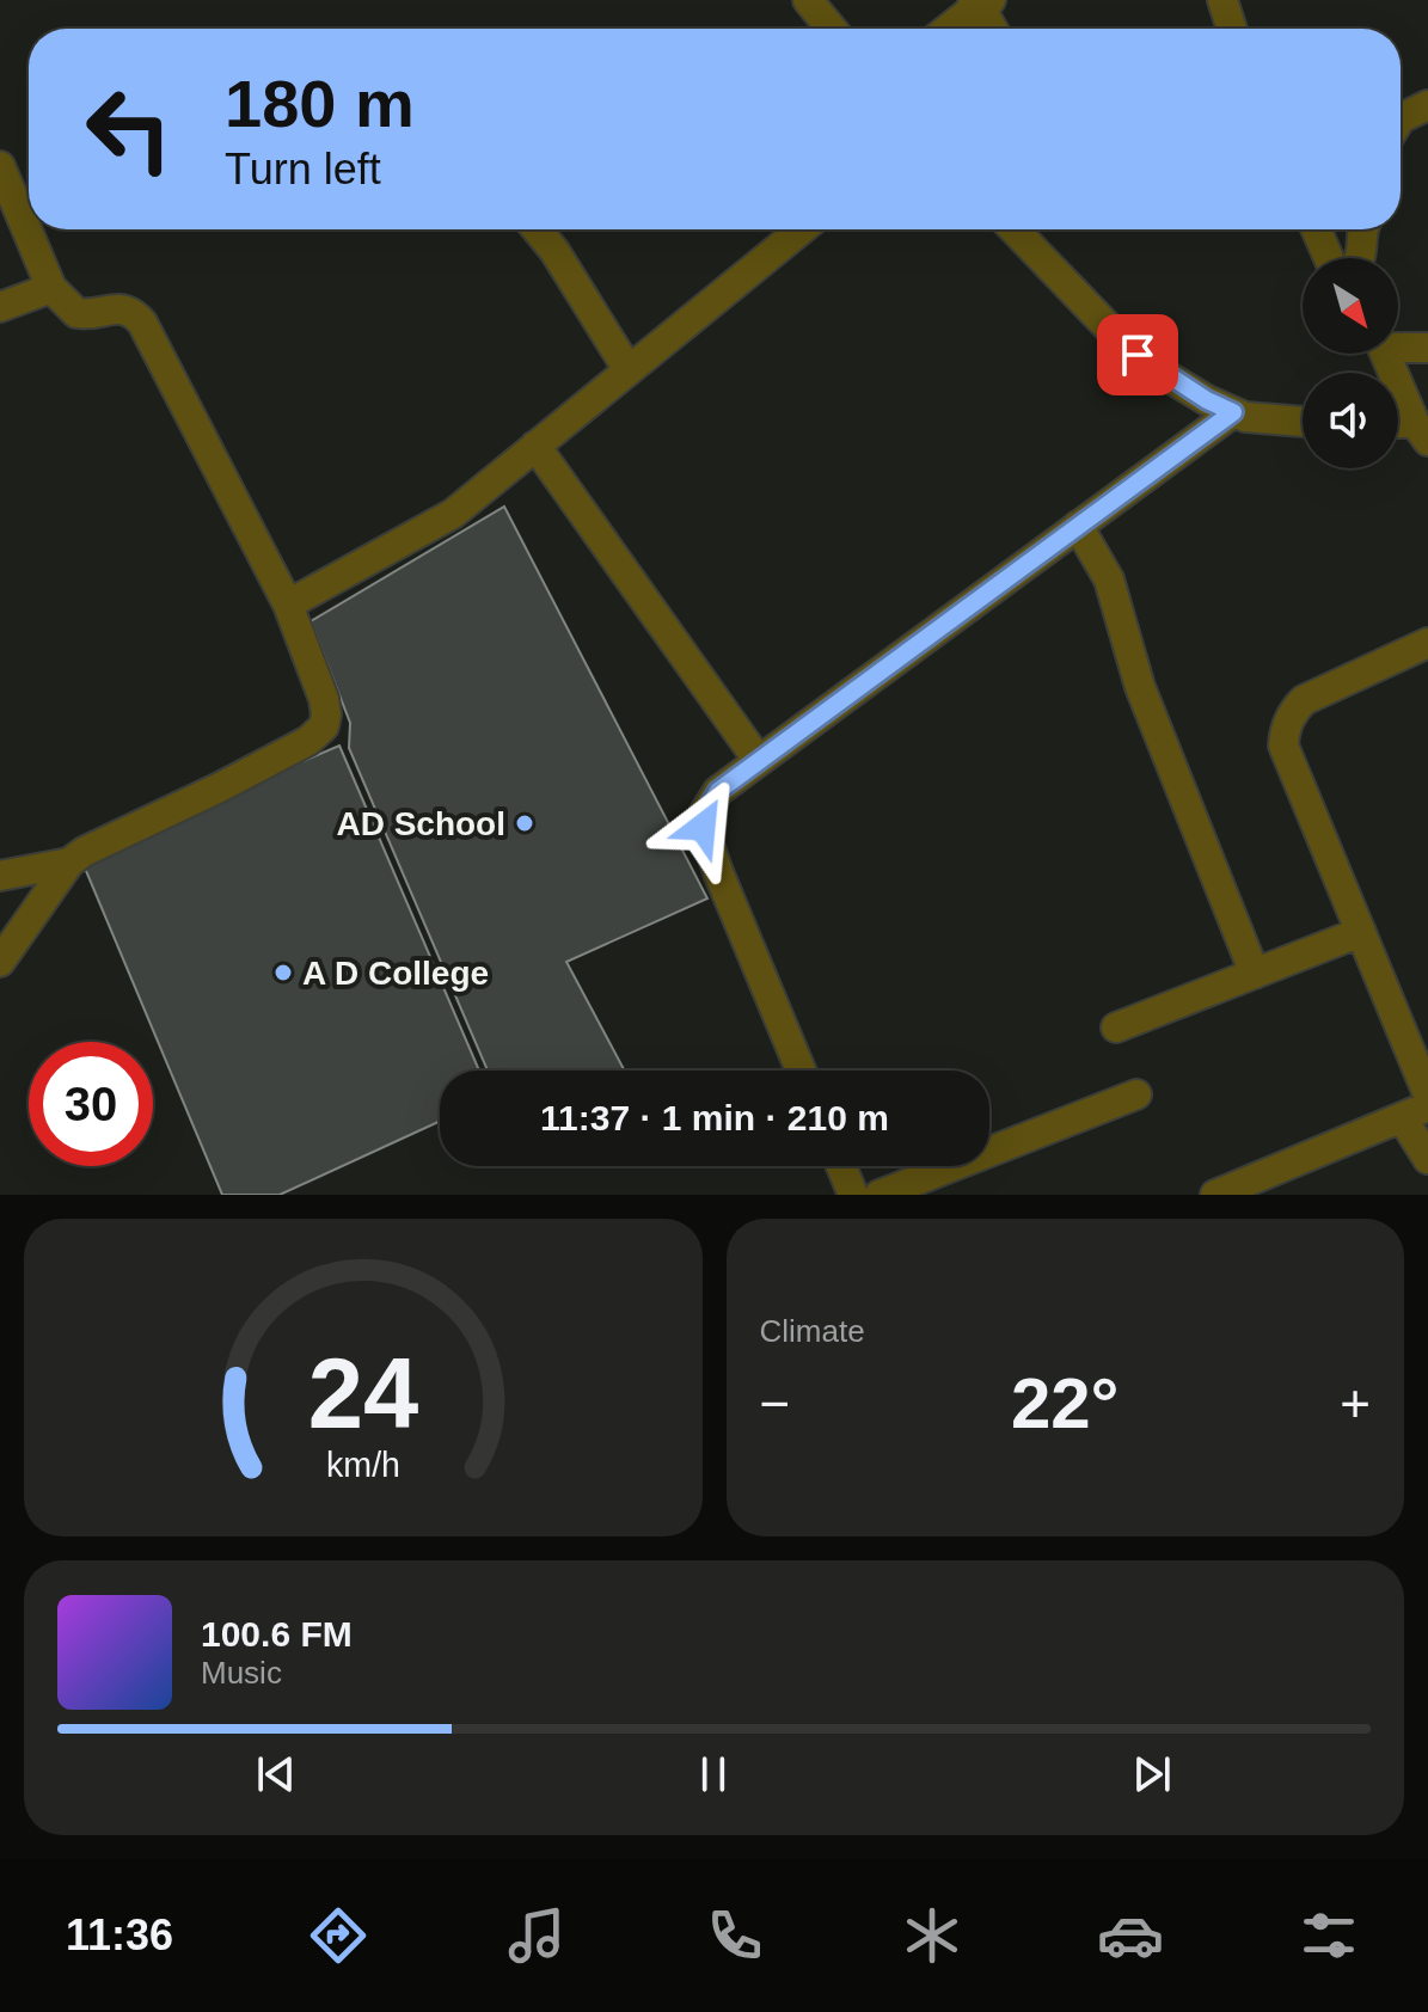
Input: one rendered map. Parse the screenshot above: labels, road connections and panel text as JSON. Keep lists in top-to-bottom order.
{
  "places": ["AD School", "A D College"],
  "north": "bottom right",
  "page": {
    "turn": ["180 m", "Turn left"],
    "limit": "30",
    "trip": "11:37 · 1 min · 210 m",
    "tile": "Climate",
    "heat": ["−", "22°", "+"],
    "song": ["100.6 FM", "Music"],
    "tabs": "11:36",
    "gauge": ["24", "km/h"]
  }
}
